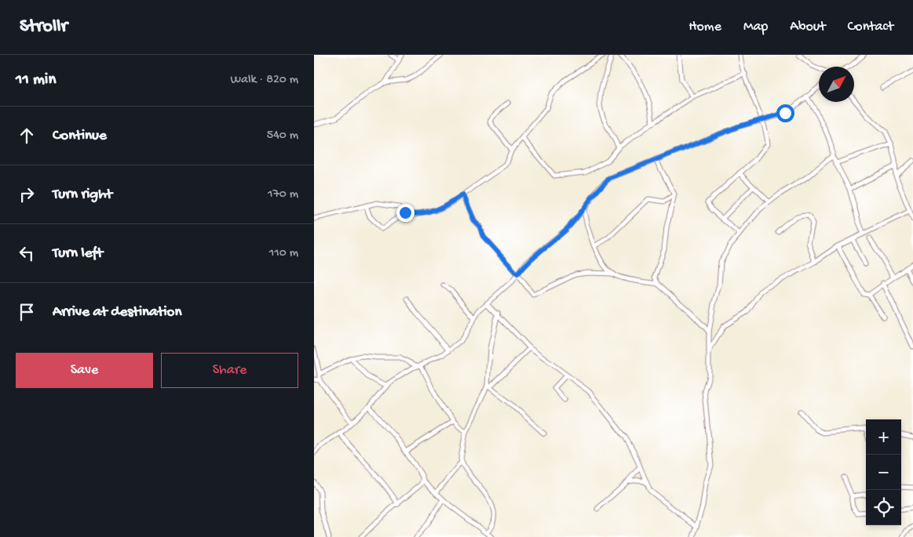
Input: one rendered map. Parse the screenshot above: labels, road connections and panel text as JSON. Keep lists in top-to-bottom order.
{
  "north": "top right",
  "page": {
    "header": "Strollr",
    "nav": [
      "Home",
      "Map",
      "About",
      "Contact"
    ],
    "heading": ["11 min", "Walk · 820 m"],
    "list": [
      ["Continue", "540 m"],
      ["Turn right", "170 m"],
      ["Turn left", "110 m"],
      "Arrive at destination"
    ],
    "buttons": ["Save", "Share"],
    "map_buttons": ["+", "−"]
  }
}
